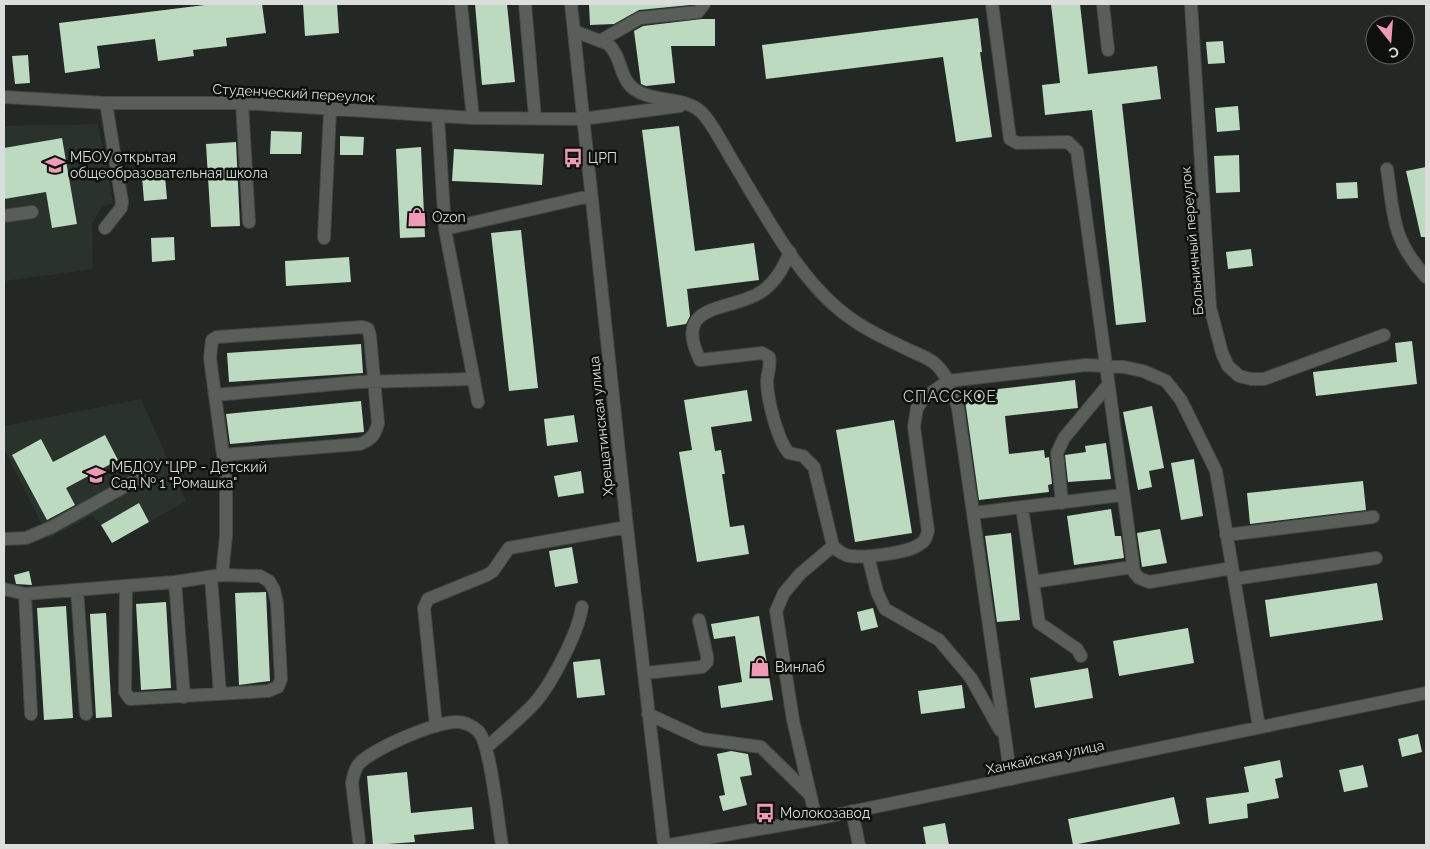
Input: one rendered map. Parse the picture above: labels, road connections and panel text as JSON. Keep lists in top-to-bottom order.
{
  "streets": {
    "street": [
      "Студенческий переулок",
      "Больничный переулок",
      "Хрещатинская улица",
      "Ханкайская улица"
    ]
  },
  "crossings": [
    ["Студенческий переулок", "Хрещатинская улица"]
  ],
  "districts": ["СПАССКОЕ"],
  "places": {
    "bus stop": ["ЦРП", "Молокозавод"],
    "school or university": ["МБОУ открытая общеобразовательная школа", "МБДОУ \"ЦРР - Детский Сад № 1 \"Ромашка\""],
    "shop": ["Ozon", "Винлаб"]
  },
  "north": "bottom"
}
